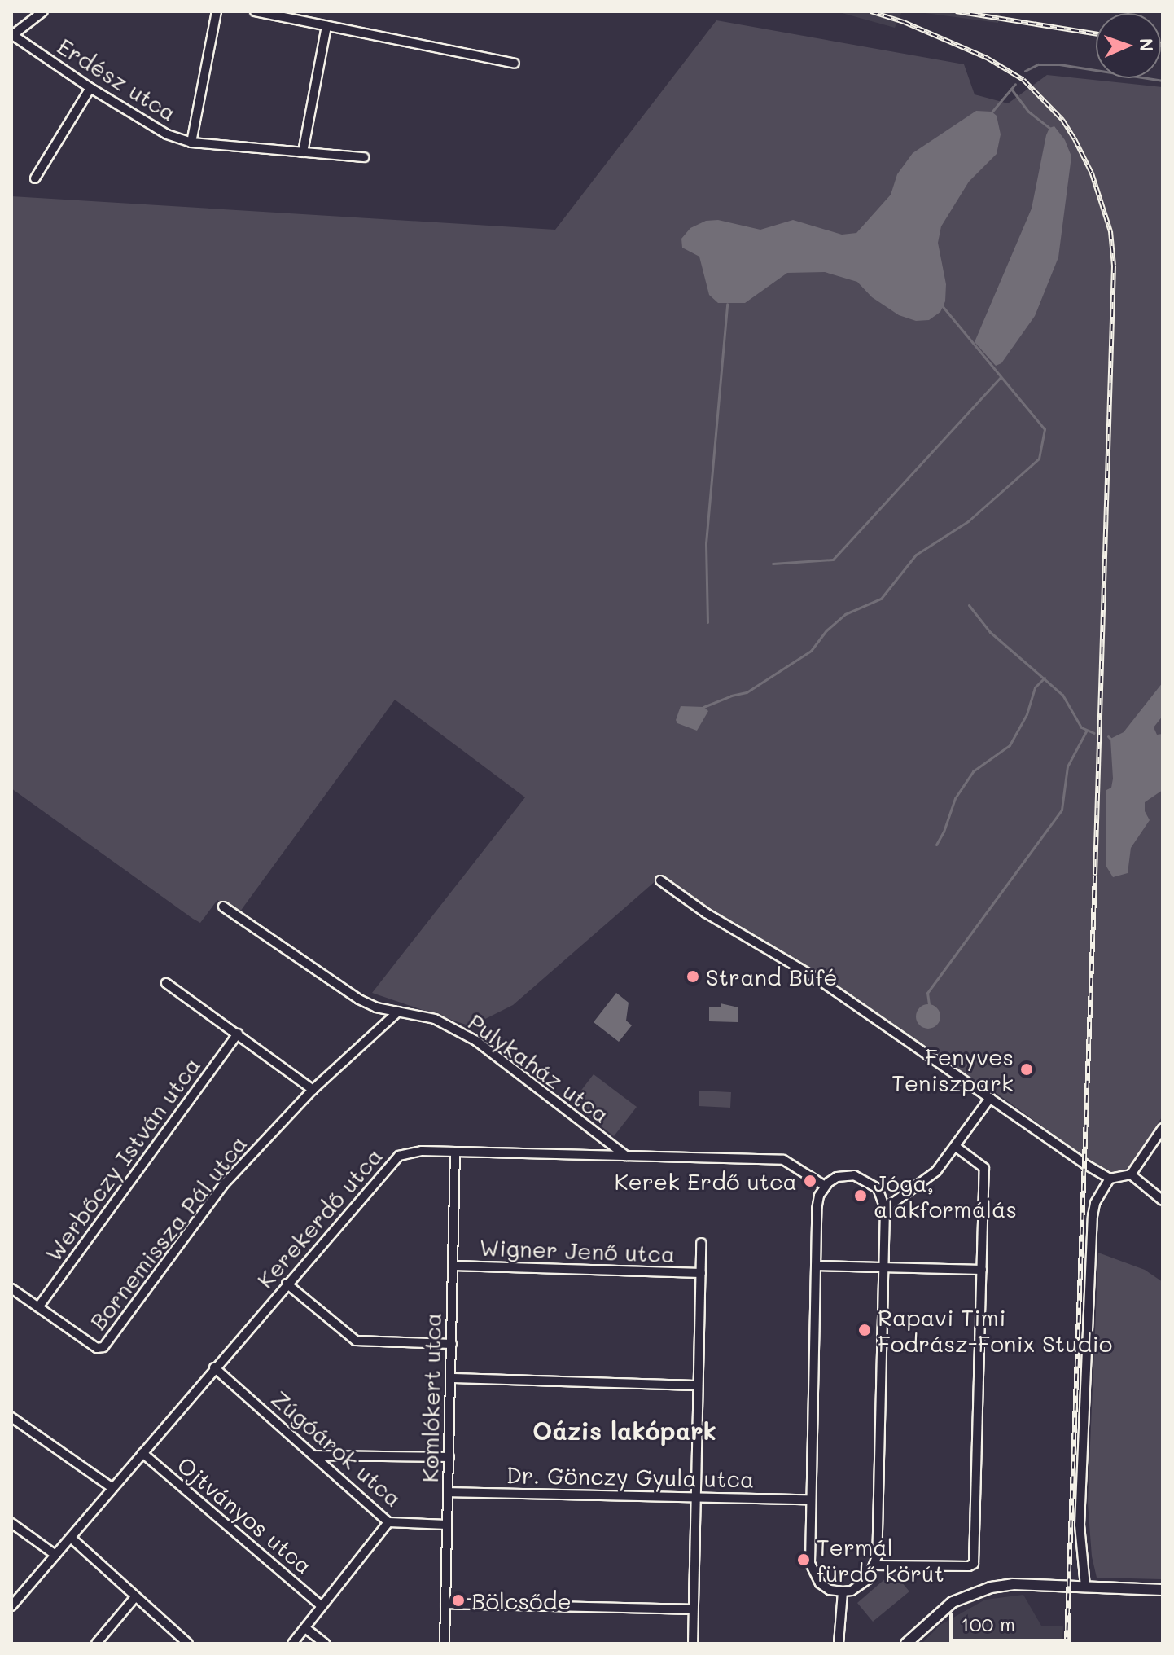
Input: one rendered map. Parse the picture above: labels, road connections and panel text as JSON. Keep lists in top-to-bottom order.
{
  "streets": {
    "street": [
      "Erdész utca",
      "Pulykaház utca",
      "Werbőczy István utca",
      "Kerekerdő utca",
      "Bornemissza Pál utca",
      "Wigner Jenő utca",
      "Komlókert utca",
      "Zúgóárok utca",
      "Dr. Gönczy Gyula utca",
      "Ojtványos utca"
    ]
  },
  "crossings": [
    ["Pulykaház utca", "Kerekerdő utca"],
    ["Pulykaház utca", "Bornemissza Pál utca"],
    ["Werbőczy István utca", "Bornemissza Pál utca"],
    ["Kerekerdő utca", "Komlókert utca"],
    ["Kerekerdő utca", "Zúgóárok utca"],
    ["Kerekerdő utca", "Ojtványos utca"],
    ["Wigner Jenő utca", "Komlókert utca"],
    ["Komlókert utca", "Zúgóárok utca"],
    ["Komlókert utca", "Dr. Gönczy Gyula utca"]
  ],
  "districts": ["Oázis lakópark"],
  "places": [
    "Strand Büfé",
    "Fenyves Teniszpark",
    "Kerek Erdő utca",
    "Jóga, alakformálás",
    "Rapavi Timi Fodrász-Fonix Studio",
    "Termál fürdő körút",
    "Bölcsőde"
  ],
  "scale_bar": "100 m",
  "north": "right"
}
